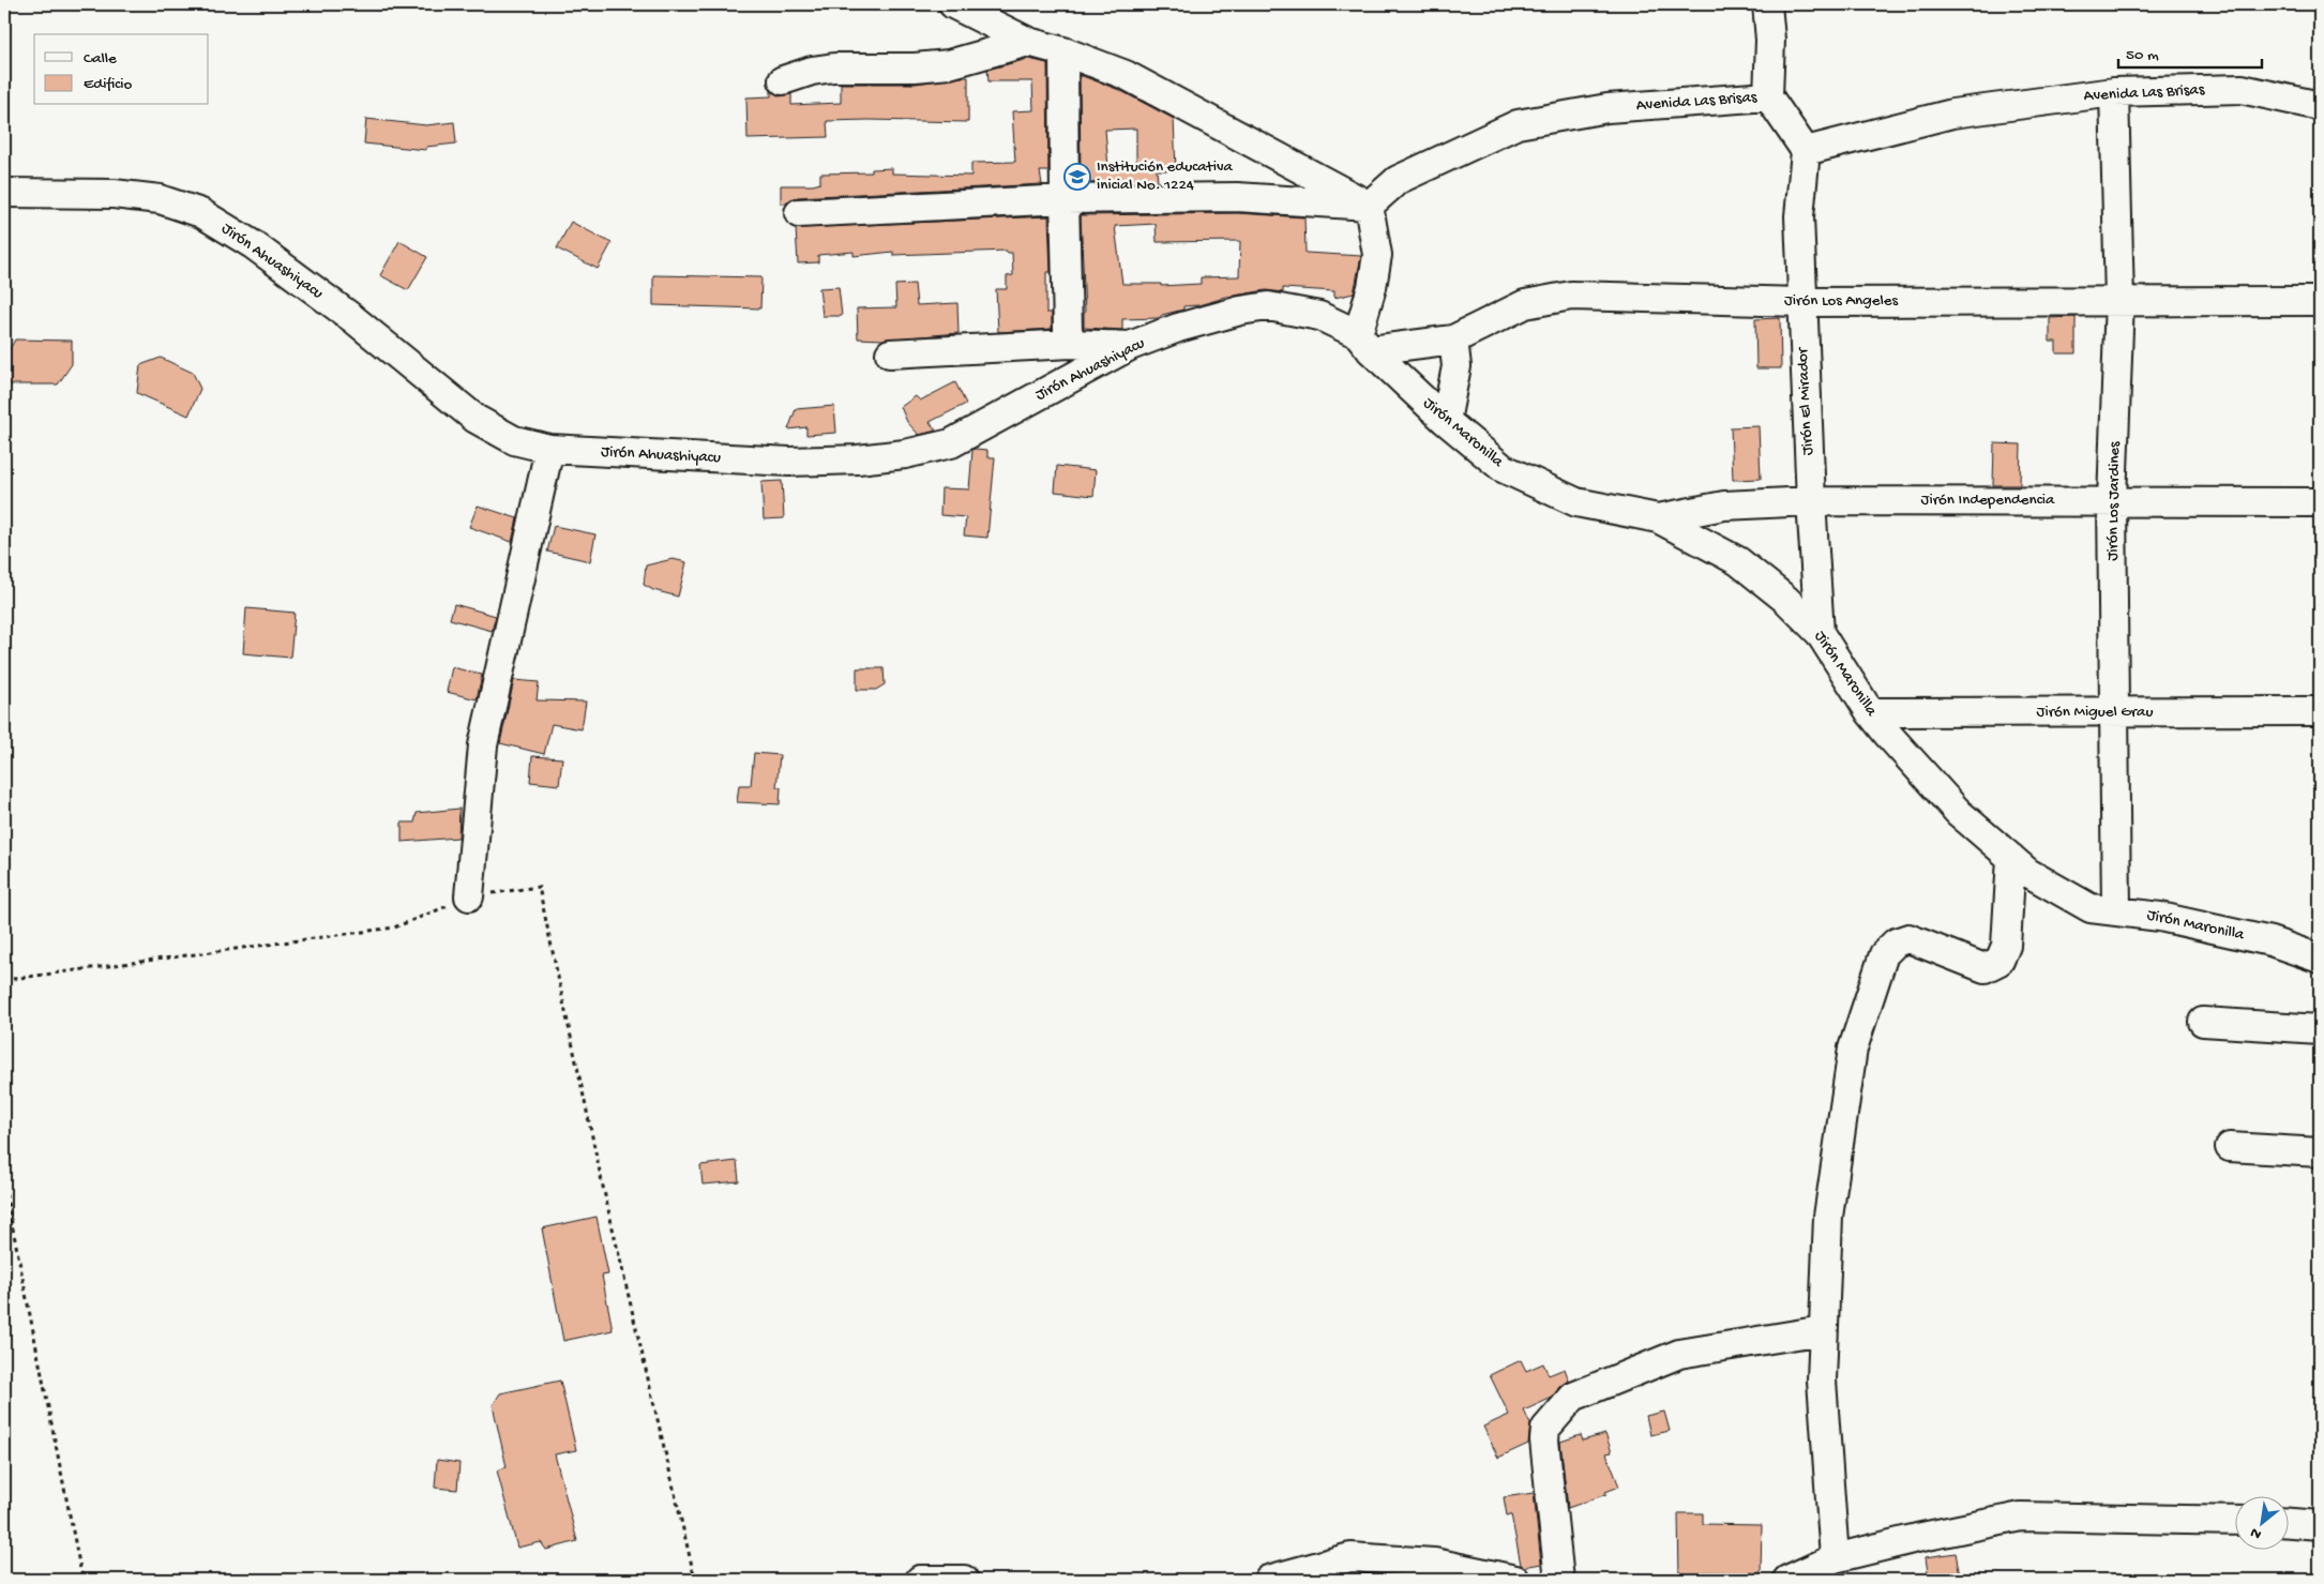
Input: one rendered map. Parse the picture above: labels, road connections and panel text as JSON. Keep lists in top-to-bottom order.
{
  "streets": {
    "street": [
      "Avenida Las Brisas",
      "Jirón Ahuashiyacu",
      "Jirón Los Angeles",
      "Jirón El Mirador",
      "Jirón Maronilla",
      "Jirón Independencia",
      "Jirón Los Jardines",
      "Jirón Miguel Grau"
    ]
  },
  "crossings": [
    ["Avenida Las Brisas", "Jirón El Mirador"],
    ["Avenida Las Brisas", "Jirón Los Jardines"],
    ["Jirón Ahuashiyacu", "Jirón Los Angeles"],
    ["Jirón Ahuashiyacu", "Jirón Maronilla"],
    ["Jirón Los Angeles", "Jirón El Mirador"],
    ["Jirón Los Angeles", "Jirón Maronilla"],
    ["Jirón Los Angeles", "Jirón Los Jardines"],
    ["Jirón El Mirador", "Jirón Maronilla"],
    ["Jirón El Mirador", "Jirón Independencia"],
    ["Jirón Maronilla", "Jirón Independencia"],
    ["Jirón Maronilla", "Jirón Los Jardines"],
    ["Jirón Maronilla", "Jirón Miguel Grau"],
    ["Jirón Independencia", "Jirón Los Jardines"],
    ["Jirón Los Jardines", "Jirón Miguel Grau"]
  ],
  "places": {
    "school or university": ["Institución educativa inicial No. 1224"]
  },
  "legend": ["Calle", "Edificio"],
  "scale_bar": "50 m",
  "north": "bottom left"
}
